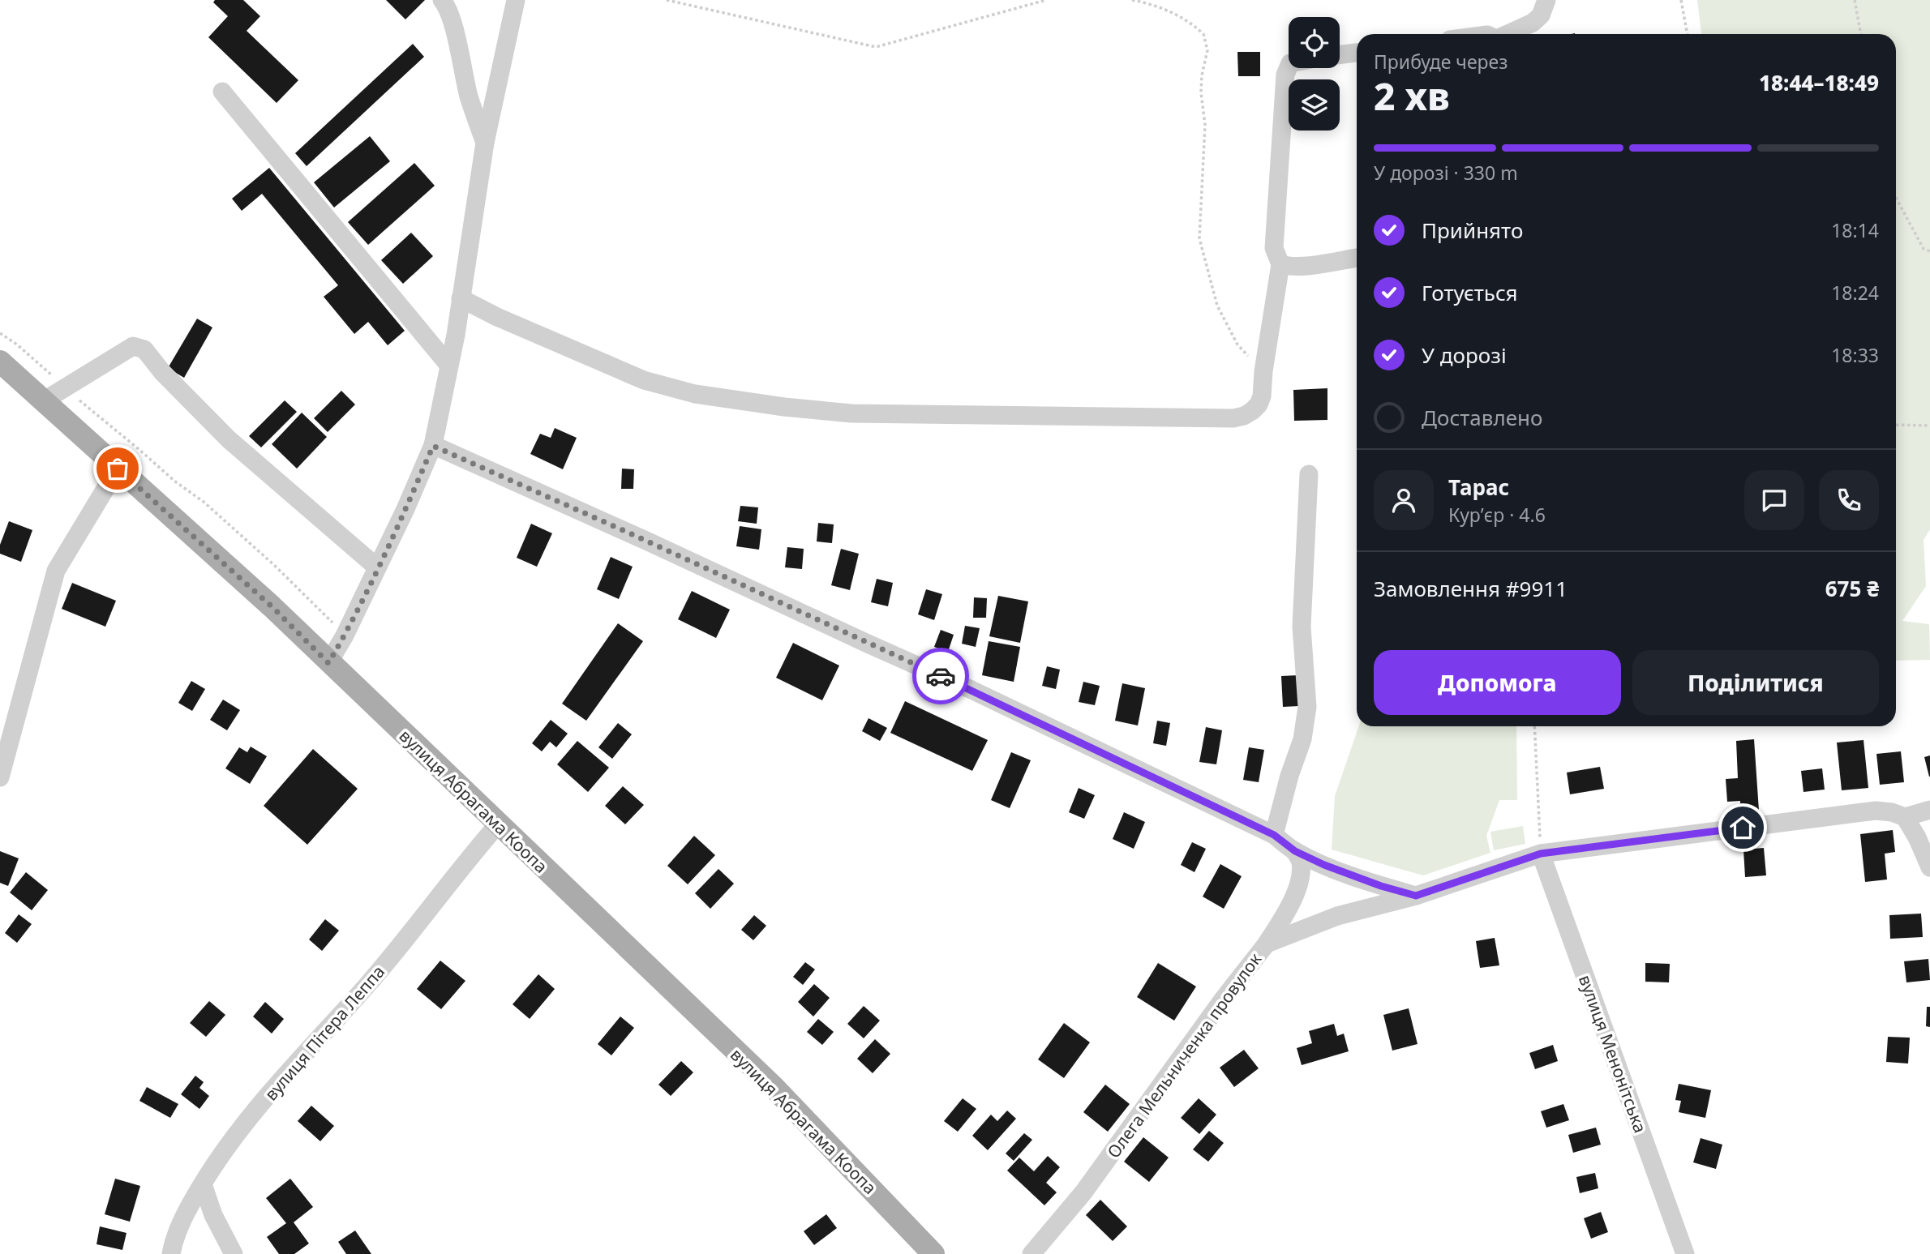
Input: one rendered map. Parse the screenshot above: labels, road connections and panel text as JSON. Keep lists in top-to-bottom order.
{
  "streets": {
    "main road": ["вулиця Абрагама Коопа"],
    "street": ["вулиця Пітера Леппа", "вулиця Менонітська", "Олега Мельниченка провулок"]
  },
  "crossings": [
    ["вулиця Абрагама Коопа", "вулиця Пітера Леппа"],
    ["вулиця Менонітська", "Олега Мельниченка провулок"]
  ],
  "page": {
    "heading": ["2 хв", "Прибуде через", "18:44–18:49"],
    "panel": [
      "Тарас",
      "Кур’єр · 4.6",
      "Замовлення #9911",
      "675 ₴"
    ],
    "bar": "У дорозі · 330 m",
    "list": [
      ["Прийнято", "18:14"],
      ["Готується", "18:24"],
      ["У дорозі", "18:33"],
      "Доставлено"
    ],
    "buttons": ["Допомога", "Поділитися"]
  }
}
